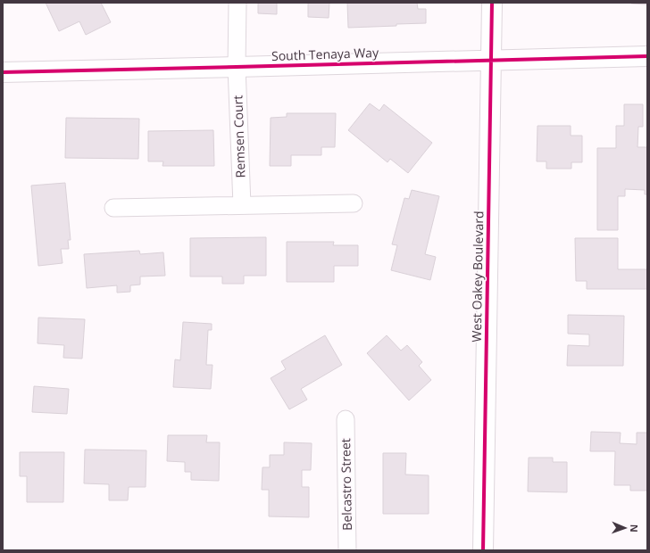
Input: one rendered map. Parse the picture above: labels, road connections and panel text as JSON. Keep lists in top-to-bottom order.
{
  "streets": {
    "street": [
      "South Tenaya Way",
      "Remsen Court",
      "West Oakey Boulevard",
      "Belcastro Street"
    ]
  },
  "crossings": [
    ["South Tenaya Way", "Remsen Court"],
    ["South Tenaya Way", "West Oakey Boulevard"]
  ],
  "north": "right"
}
